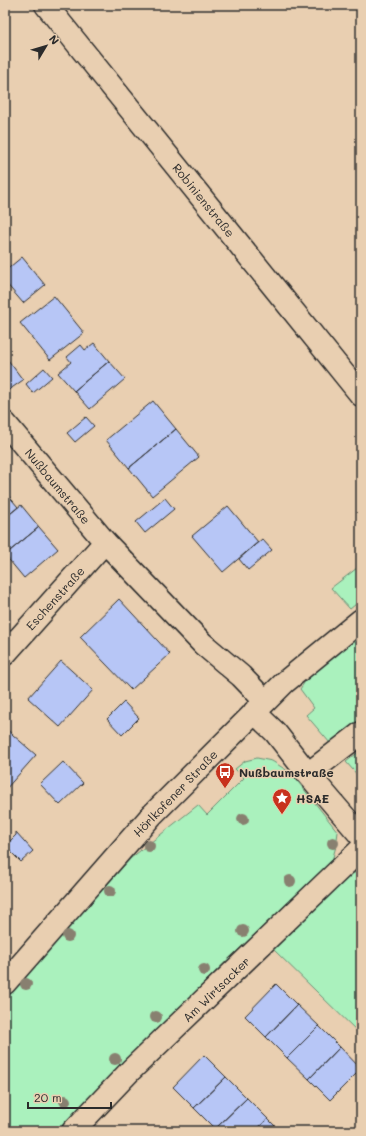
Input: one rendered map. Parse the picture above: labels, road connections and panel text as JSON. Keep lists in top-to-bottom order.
{
  "streets": {
    "street": [
      "Robinienstraße",
      "Nußbaumstraße",
      "Eschenstraße",
      "Hörlkofener Straße",
      "Am Wirtsacker"
    ]
  },
  "crossings": [
    ["Nußbaumstraße", "Eschenstraße"],
    ["Nußbaumstraße", "Hörlkofener Straße"]
  ],
  "places": {
    "bus stop": ["Nußbaumstraße"],
    "place": ["HSAE"]
  },
  "scale_bar": "20 m",
  "north": "top right"
}
